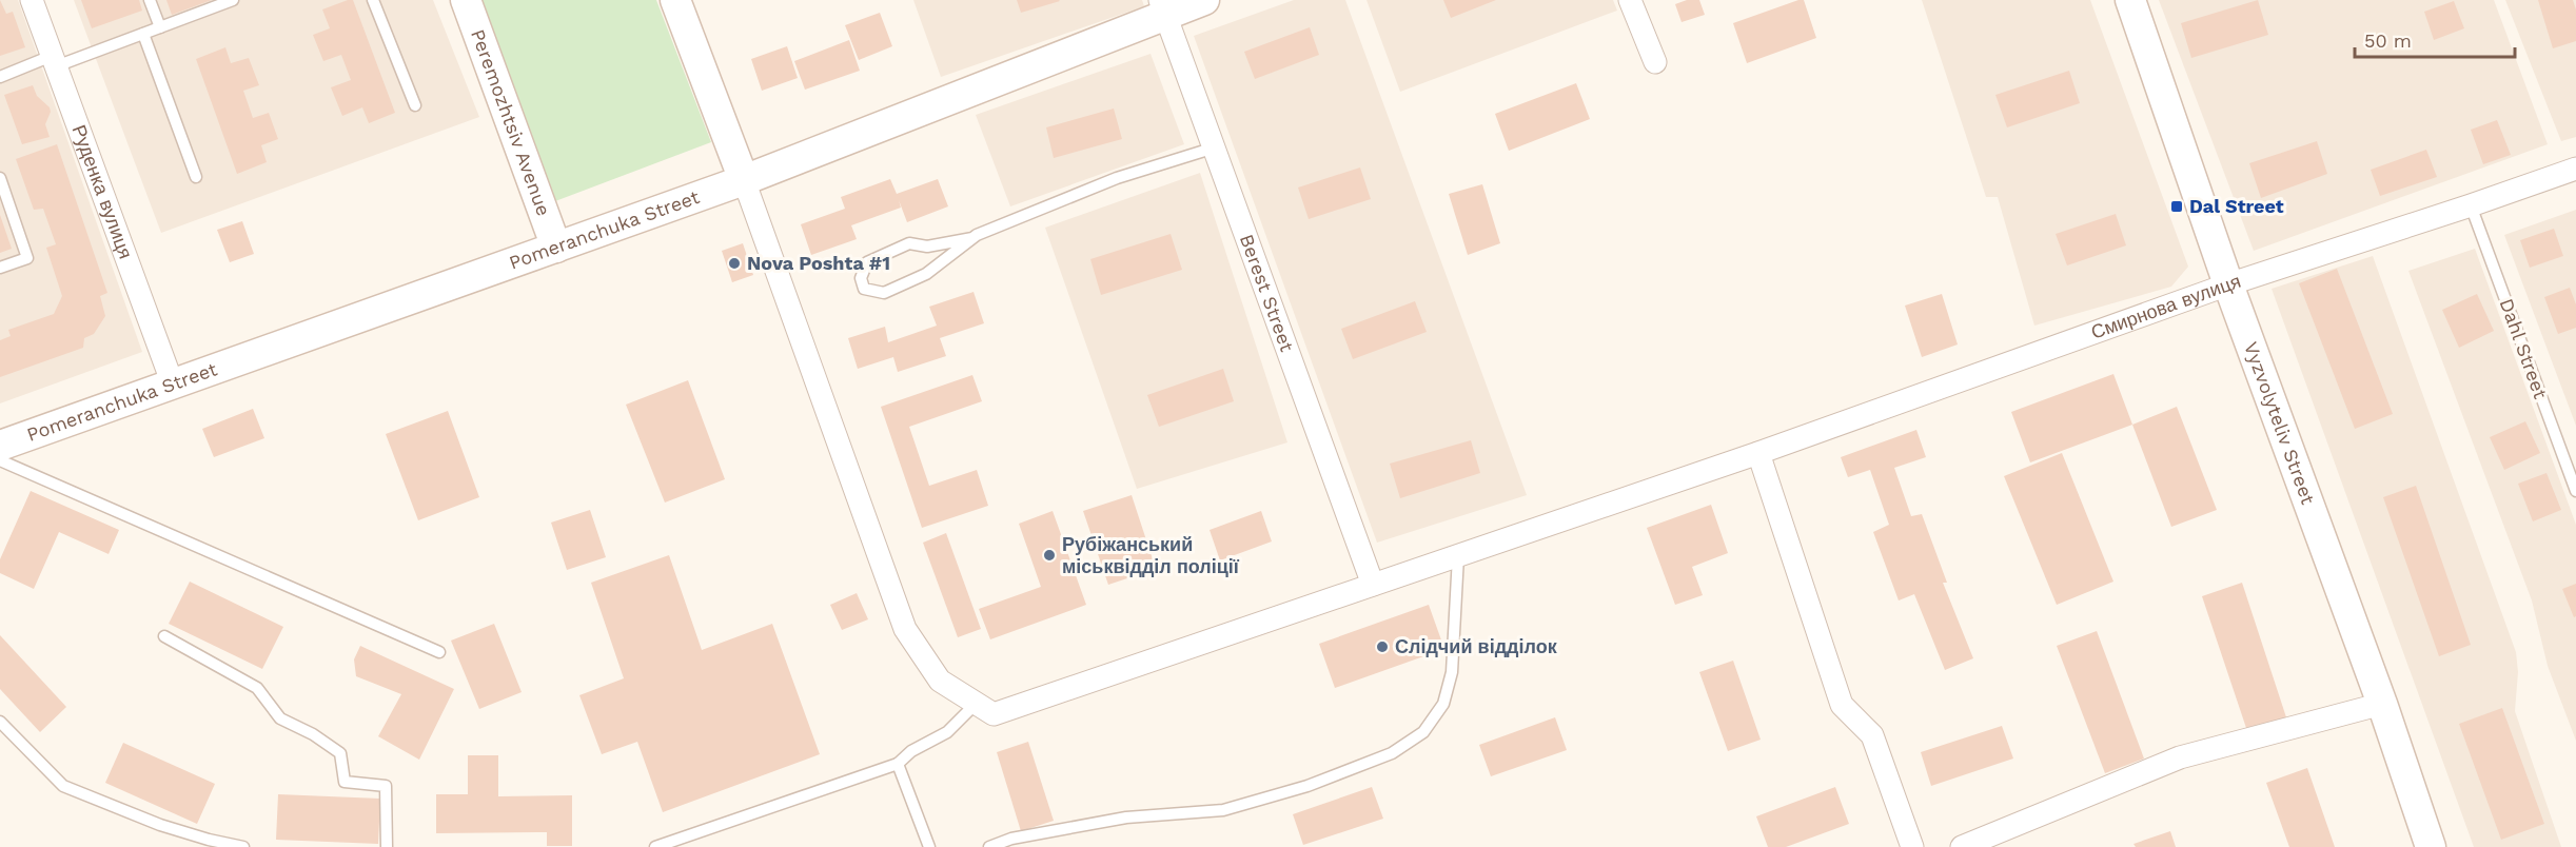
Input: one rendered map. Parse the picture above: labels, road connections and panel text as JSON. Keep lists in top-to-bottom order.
{
  "streets": {
    "street": [
      "Peremozhtsiv Avenue",
      "Руденка вулиця",
      "Pomeranchuka Street",
      "Berest Street",
      "Смирнова вулиця",
      "Vyzvolyteliv Street"
    ],
    "lane": ["Dahl Street"]
  },
  "crossings": [
    ["Peremozhtsiv Avenue", "Pomeranchuka Street"],
    ["Руденка вулиця", "Pomeranchuka Street"],
    ["Pomeranchuka Street", "Berest Street"],
    ["Pomeranchuka Street", "Смирнова вулиця"],
    ["Berest Street", "Смирнова вулиця"],
    ["Смирнова вулиця", "Dahl Street"],
    ["Смирнова вулиця", "Vyzvolyteliv Street"]
  ],
  "places": {
    "transit": ["Dal Street"],
    "other": ["Nova Poshta #1", "Рубіжанський міськвідділ поліції", "Слідчий відділок"]
  },
  "scale_bar": "50 m"
}
